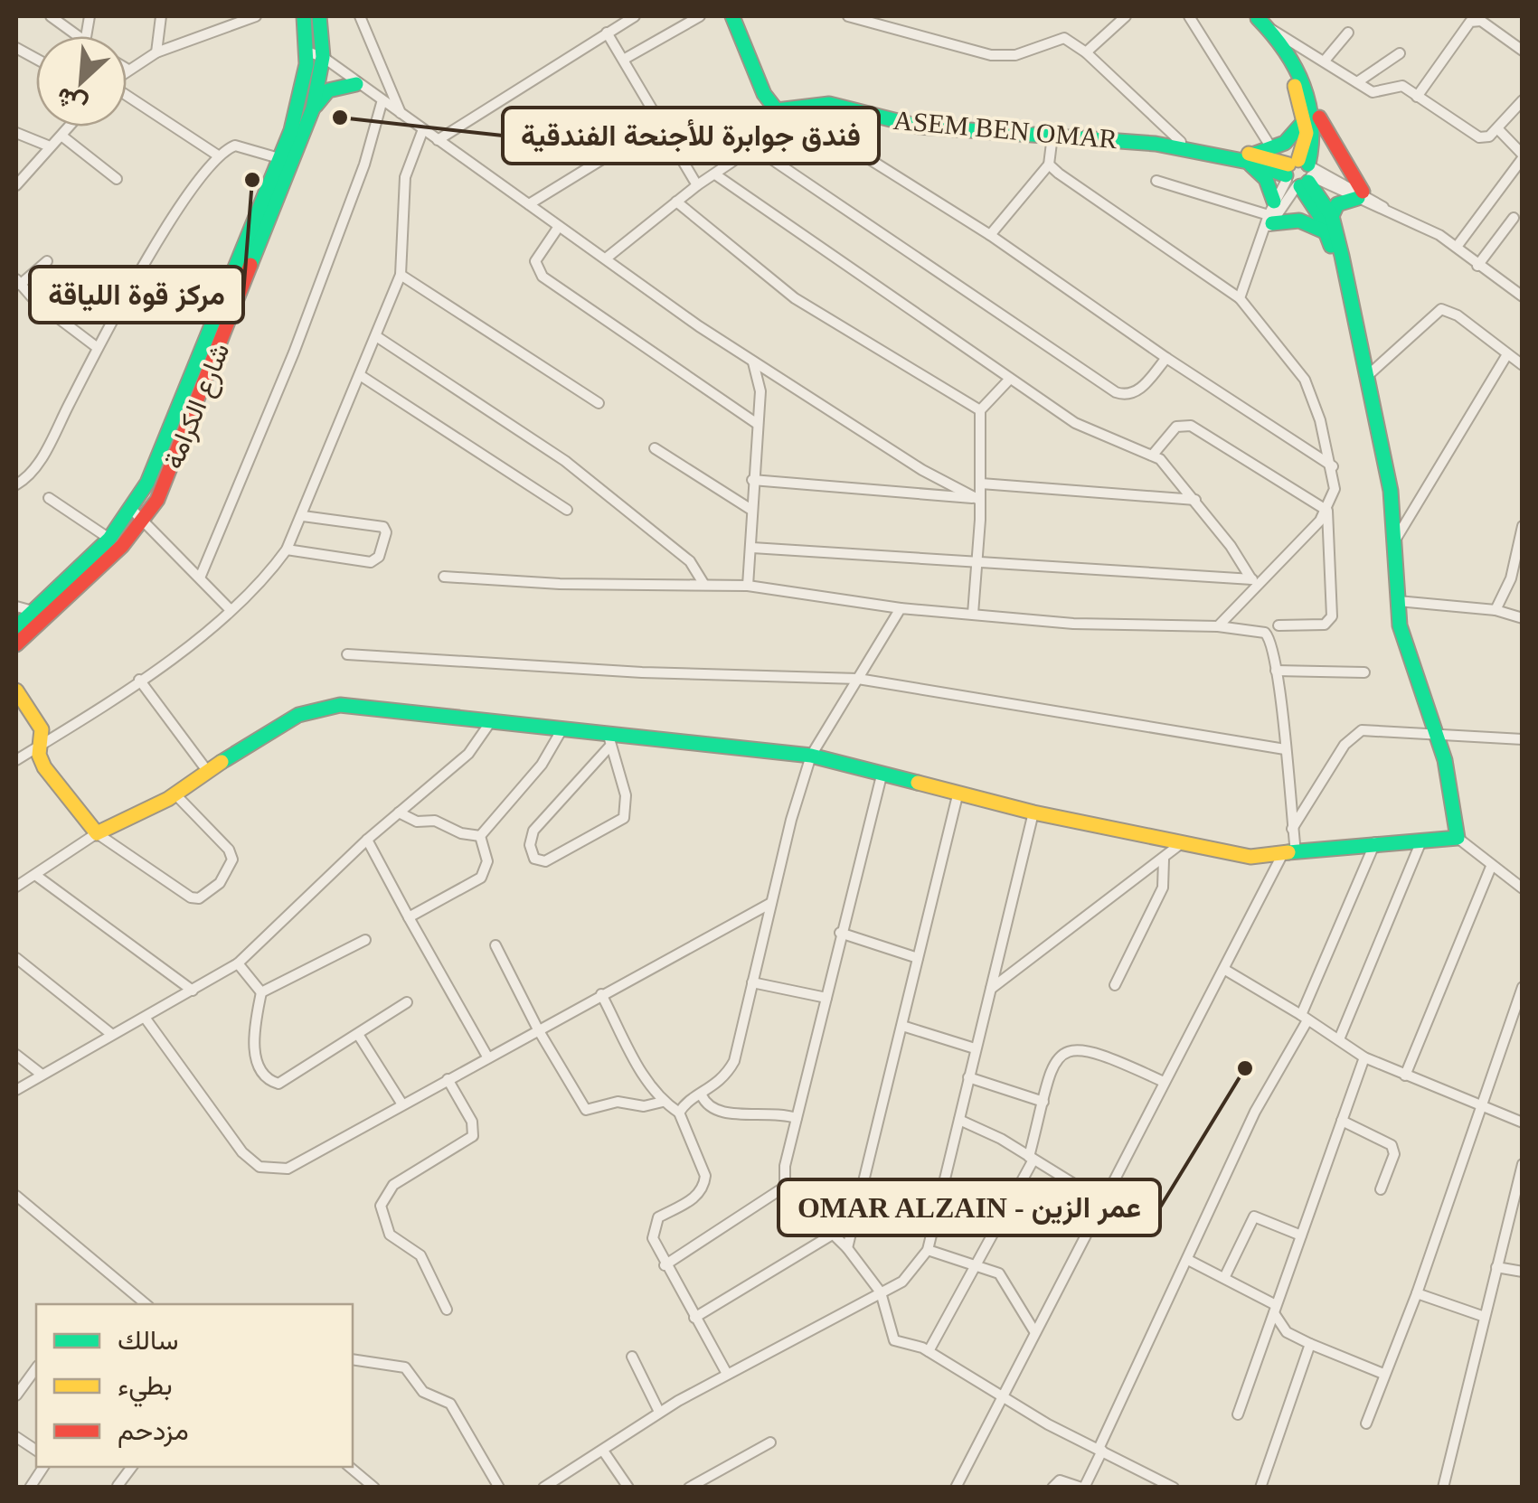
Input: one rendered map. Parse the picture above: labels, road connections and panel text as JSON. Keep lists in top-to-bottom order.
{
  "streets": {
    "street": ["ASEM BEN OMAR", "شارع الكرامة"]
  },
  "places": ["فندق جوابرة للأجنحة الفندقية", "مركز قوة اللياقة", "OMAR ALZAIN - عمر الزين"],
  "legend": ["سالك", "بطيء", "مزدحم"],
  "north": "bottom left"
}
